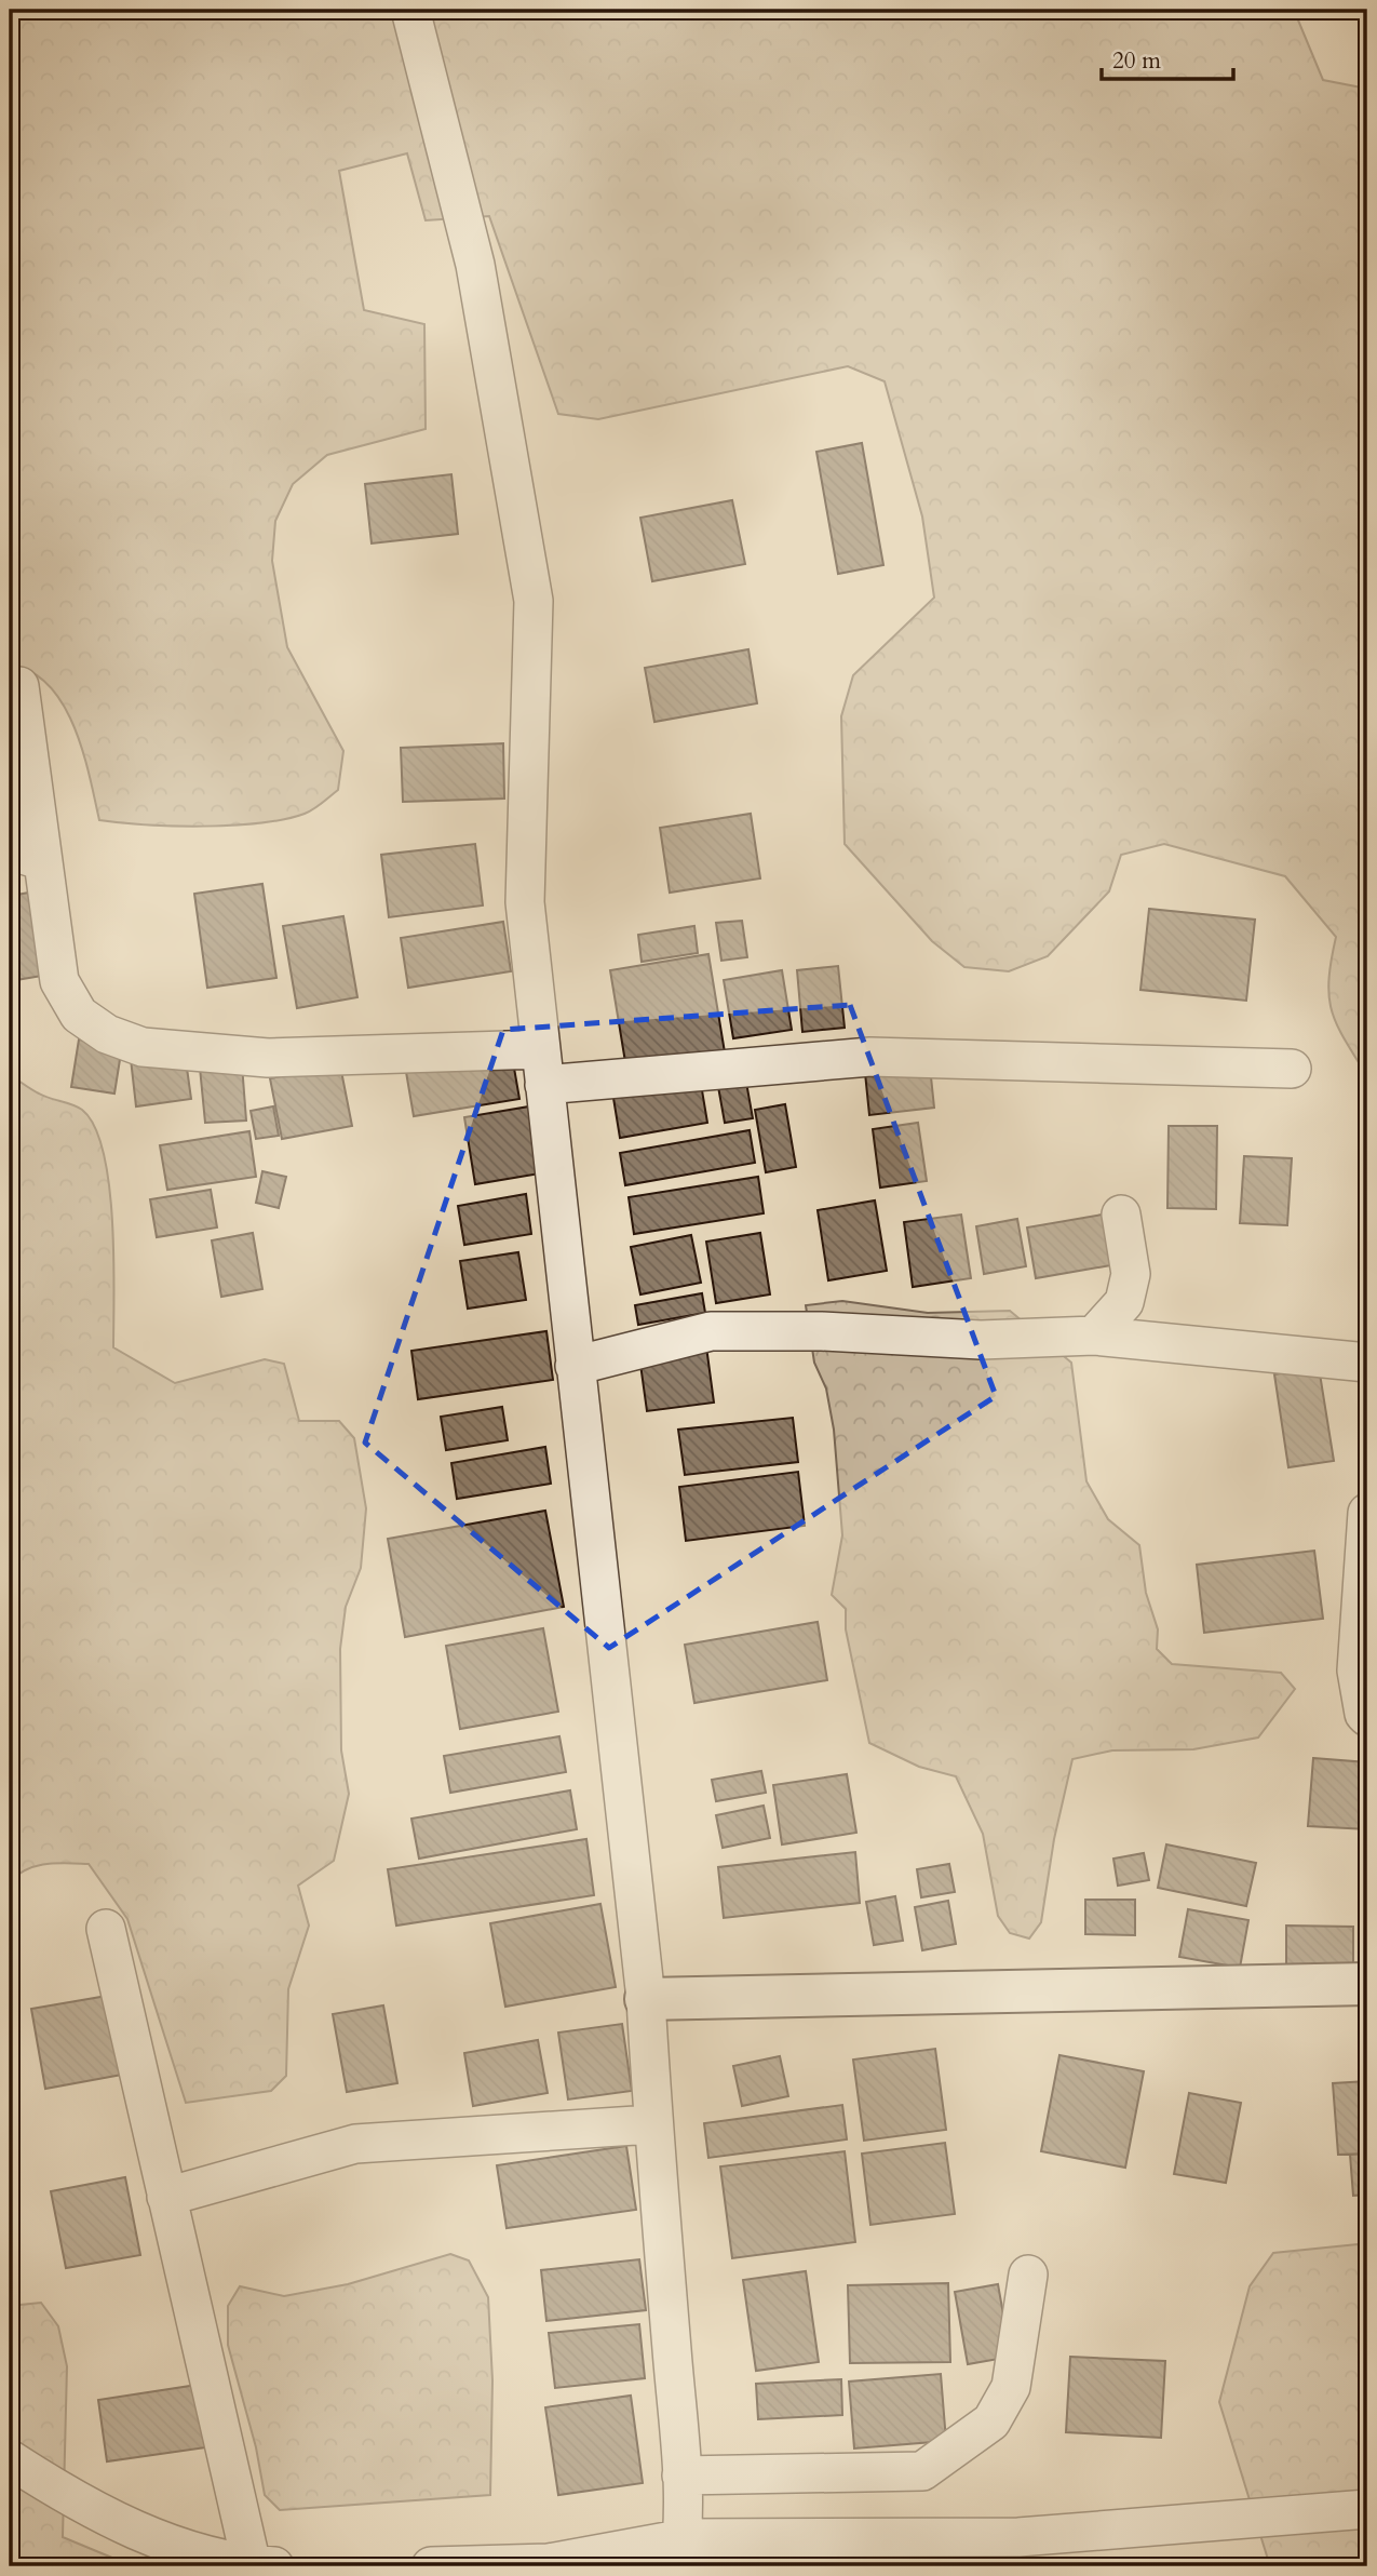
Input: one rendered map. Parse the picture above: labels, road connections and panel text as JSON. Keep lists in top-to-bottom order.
{
  "scale_bar": "20 m"
}
